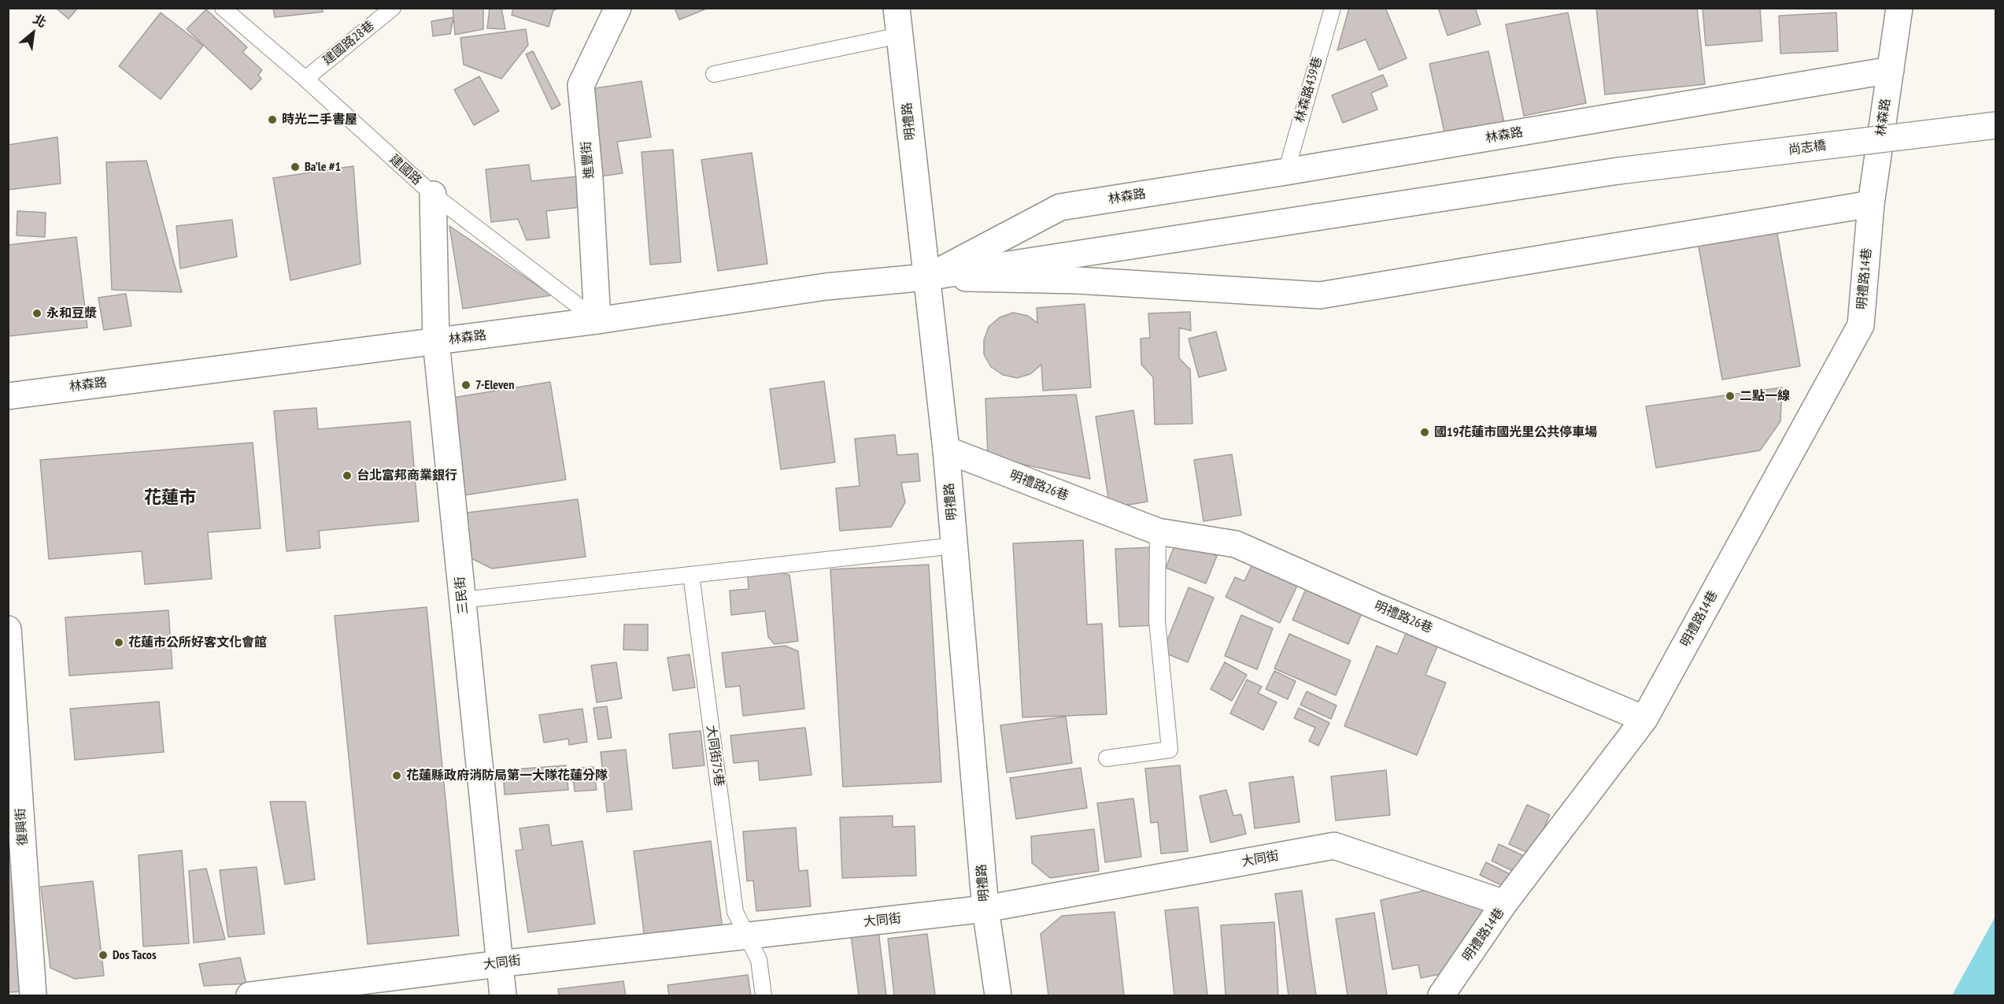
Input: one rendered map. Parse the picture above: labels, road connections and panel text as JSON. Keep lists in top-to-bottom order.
{
  "streets": {
    "street": [
      "林森路",
      "明禮路",
      "尚志橋",
      "進豐街",
      "明禮路14巷",
      "明禮路26巷",
      "三民街",
      "復興街",
      "大同街"
    ],
    "lane": [
      "建國路28巷",
      "林森路439巷",
      "建國路",
      "大同街75巷"
    ]
  },
  "crossings": [
    ["建國路28巷", "建國路"],
    ["林森路439巷", "林森路"],
    ["林森路", "明禮路"],
    ["林森路", "尚志橋"],
    ["林森路", "進豐街"],
    ["林森路", "建國路"],
    ["林森路", "明禮路14巷"],
    ["林森路", "三民街"],
    ["明禮路", "明禮路26巷"],
    ["明禮路", "大同街"],
    ["進豐街", "建國路"],
    ["建國路", "三民街"],
    ["明禮路14巷", "明禮路26巷"],
    ["明禮路14巷", "大同街"],
    ["三民街", "大同街"],
    ["大同街75巷", "大同街"]
  ],
  "districts": ["花蓮市"],
  "places": [
    "時光二手書屋",
    "Ba’le #1",
    "永和豆漿",
    "7-Eleven",
    "二點一線",
    "國19花蓮市國光里公共停車場",
    "台北富邦商業銀行",
    "花蓮市公所好客文化會館",
    "花蓮縣政府消防局第一大隊花蓮分隊",
    "Dos Tacos"
  ],
  "north": "top right"
}
